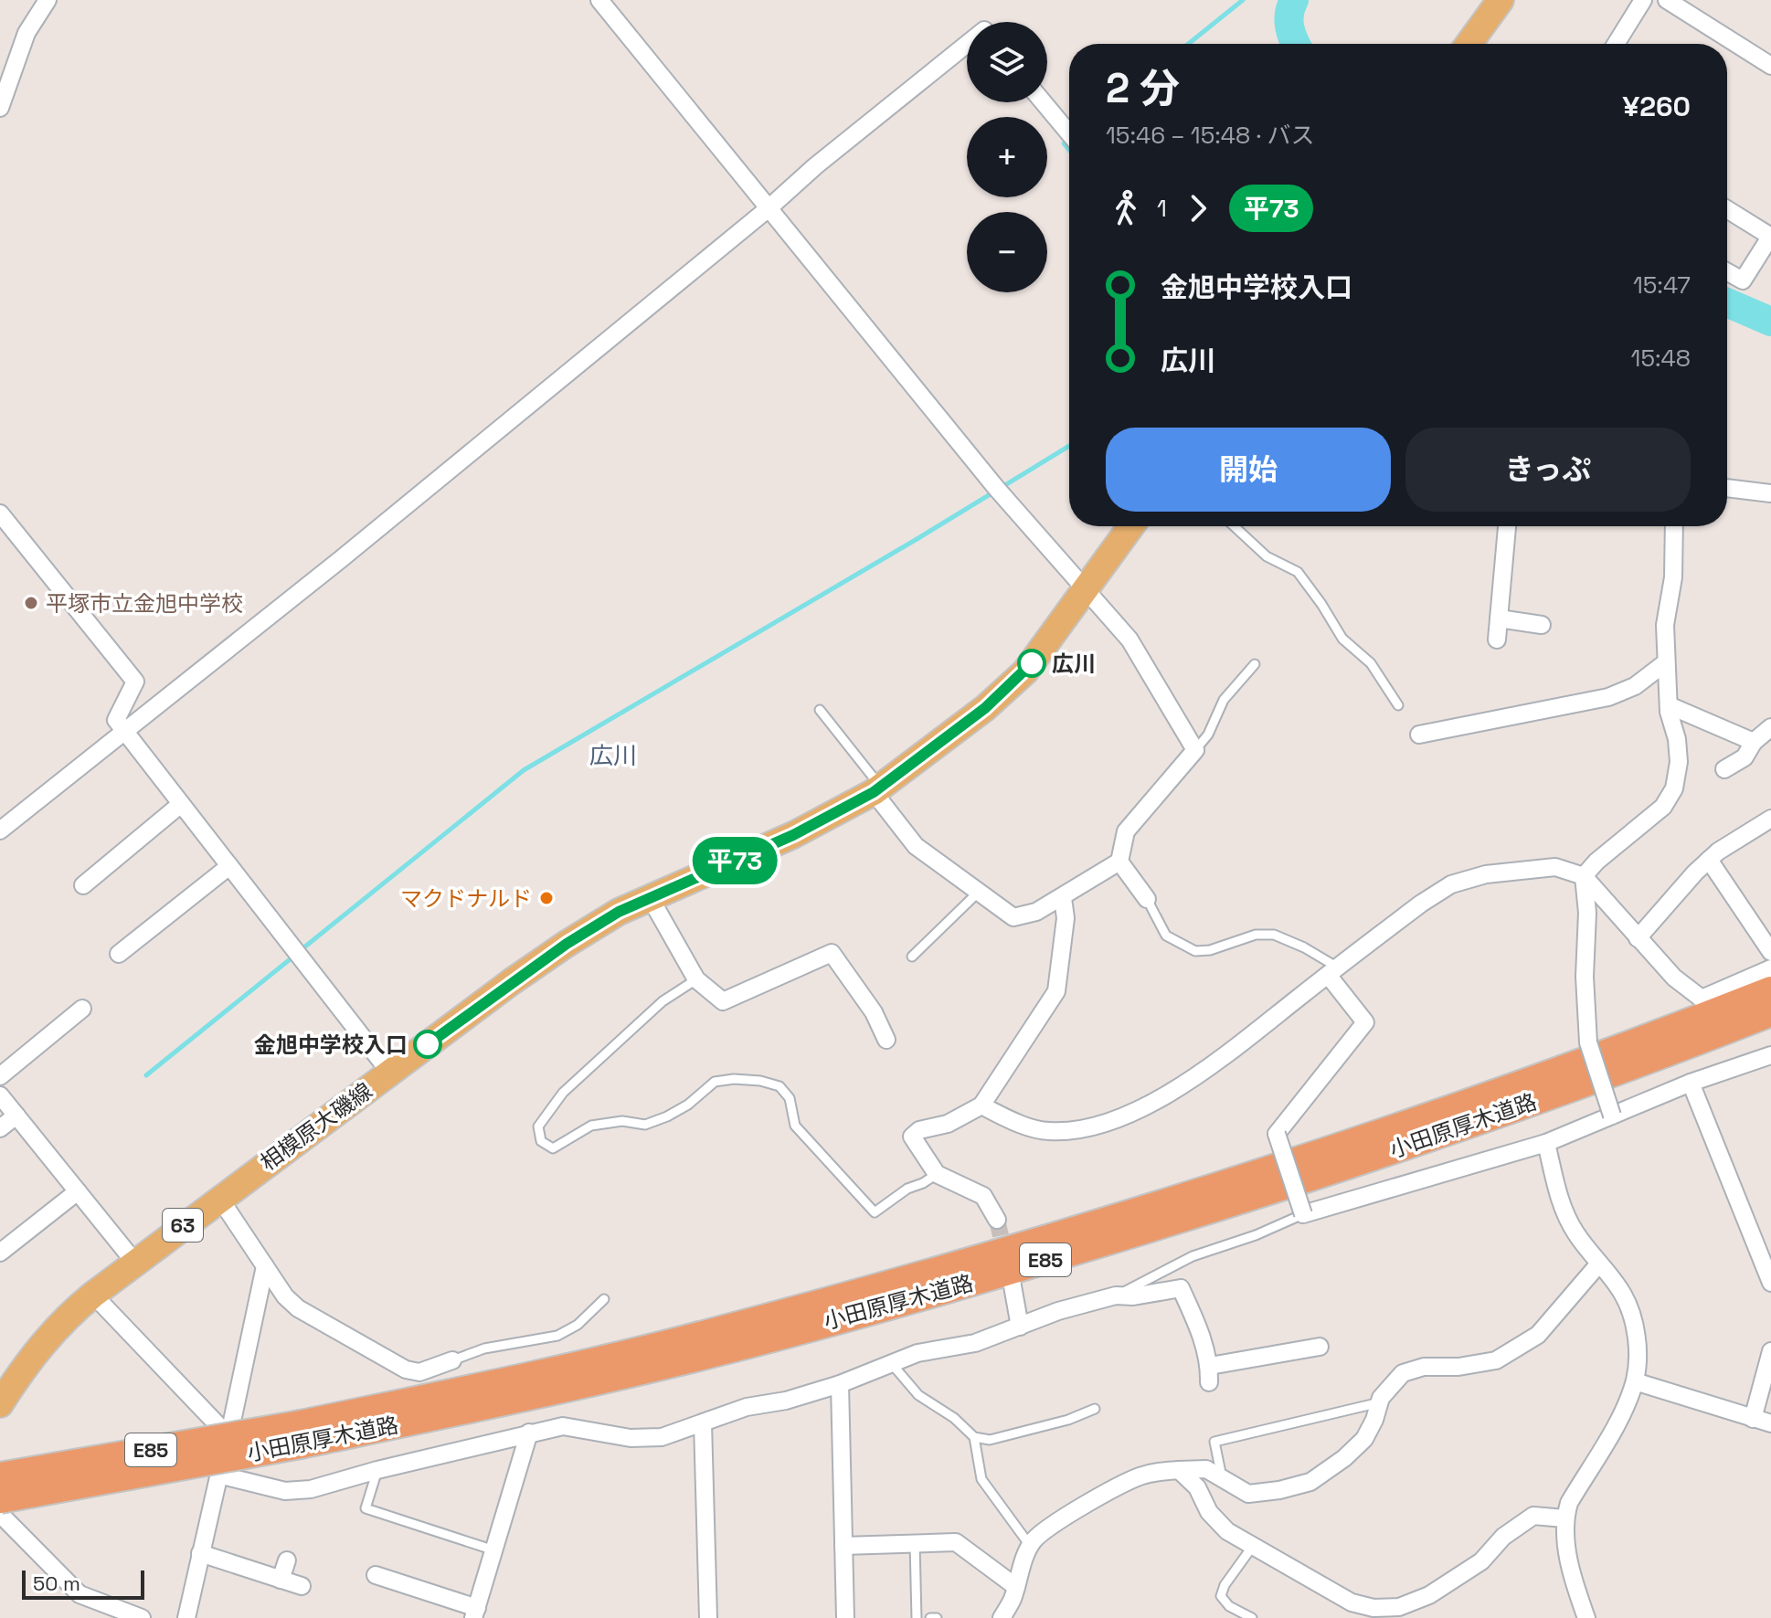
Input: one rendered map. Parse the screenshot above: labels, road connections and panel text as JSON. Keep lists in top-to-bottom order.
{
  "streets": {
    "highway": ["小田原厚木道路", "E85"],
    "main road": ["相模原大磯線", "63"]
  },
  "districts": ["広川"],
  "places": [
    "平塚市立金旭中学校",
    "広川",
    "マクドナルド",
    "金旭中学校入口"
  ],
  "lines": ["bus line 平73"],
  "scale_bar": "50 m",
  "page": {
    "on_map": "平73",
    "map_buttons": ["+", "−"],
    "heading": ["2 分", "15:46 – 15:48 · バス", "¥260"],
    "legs": ["1", "平73"],
    "list": [
      {
        "name": "金旭中学校入口",
        "value": "15:47"
      },
      {
        "name": "広川",
        "value": "15:48"
      }
    ],
    "buttons": ["開始", "きっぷ"],
    "scale": "50 m"
  }
}
